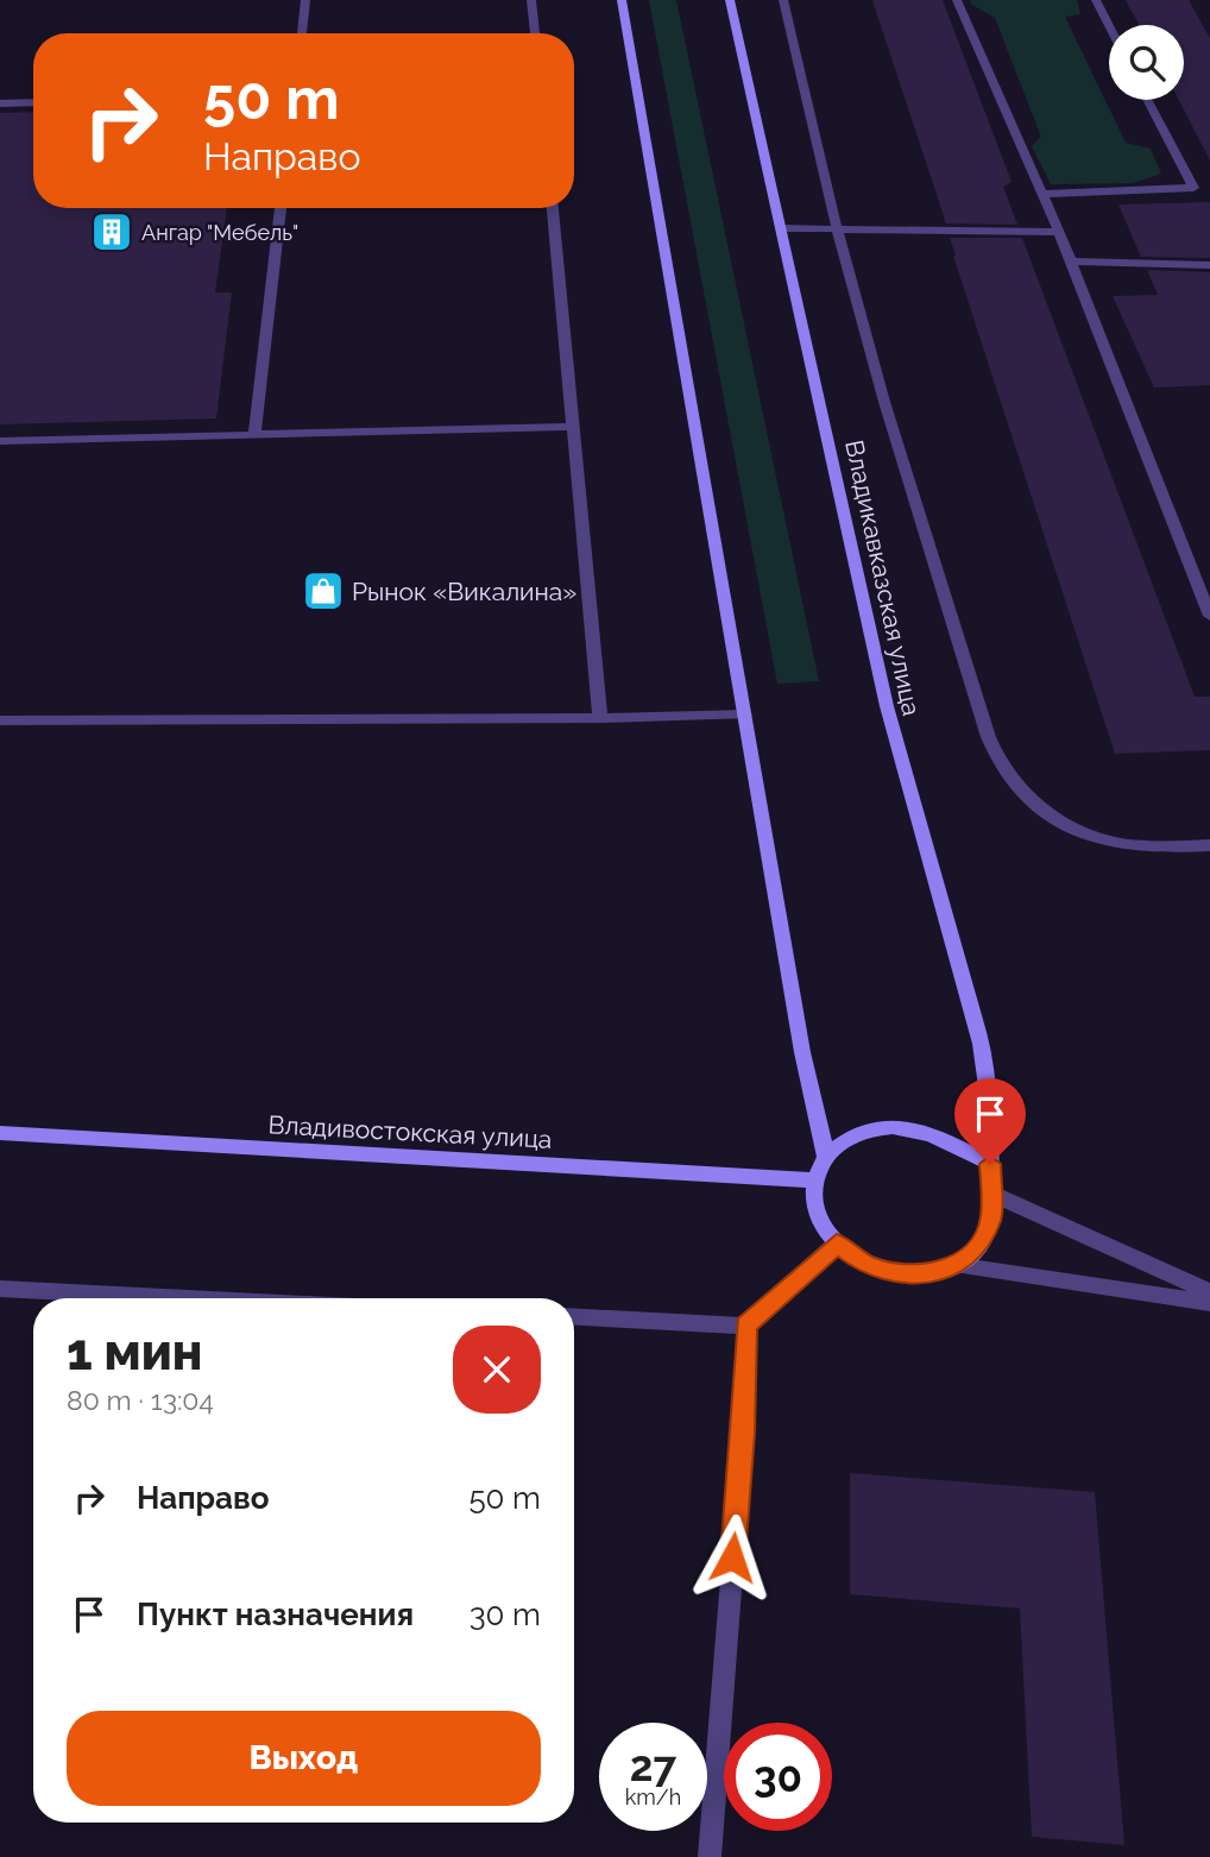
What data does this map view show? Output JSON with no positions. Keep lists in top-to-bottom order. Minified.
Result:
{"streets":{"main road":["Владикавказская улица","Владивостокская улица"]},"crossings":[["Владикавказская улица","Владивостокская улица"]],"places":{"building":["Ангар \"Мебель\""],"shop":["Рынок «Викалина»"]},"page":{"turn":["50 m","Направо"],"heading":["1 мин","80 m · 13:04"],"list":[{"name":"Направо","value":"50 m"},{"name":"Пункт назначения","value":"30 m"}],"buttons":"Выход","speed":"27 km/h","limit":"30"}}
